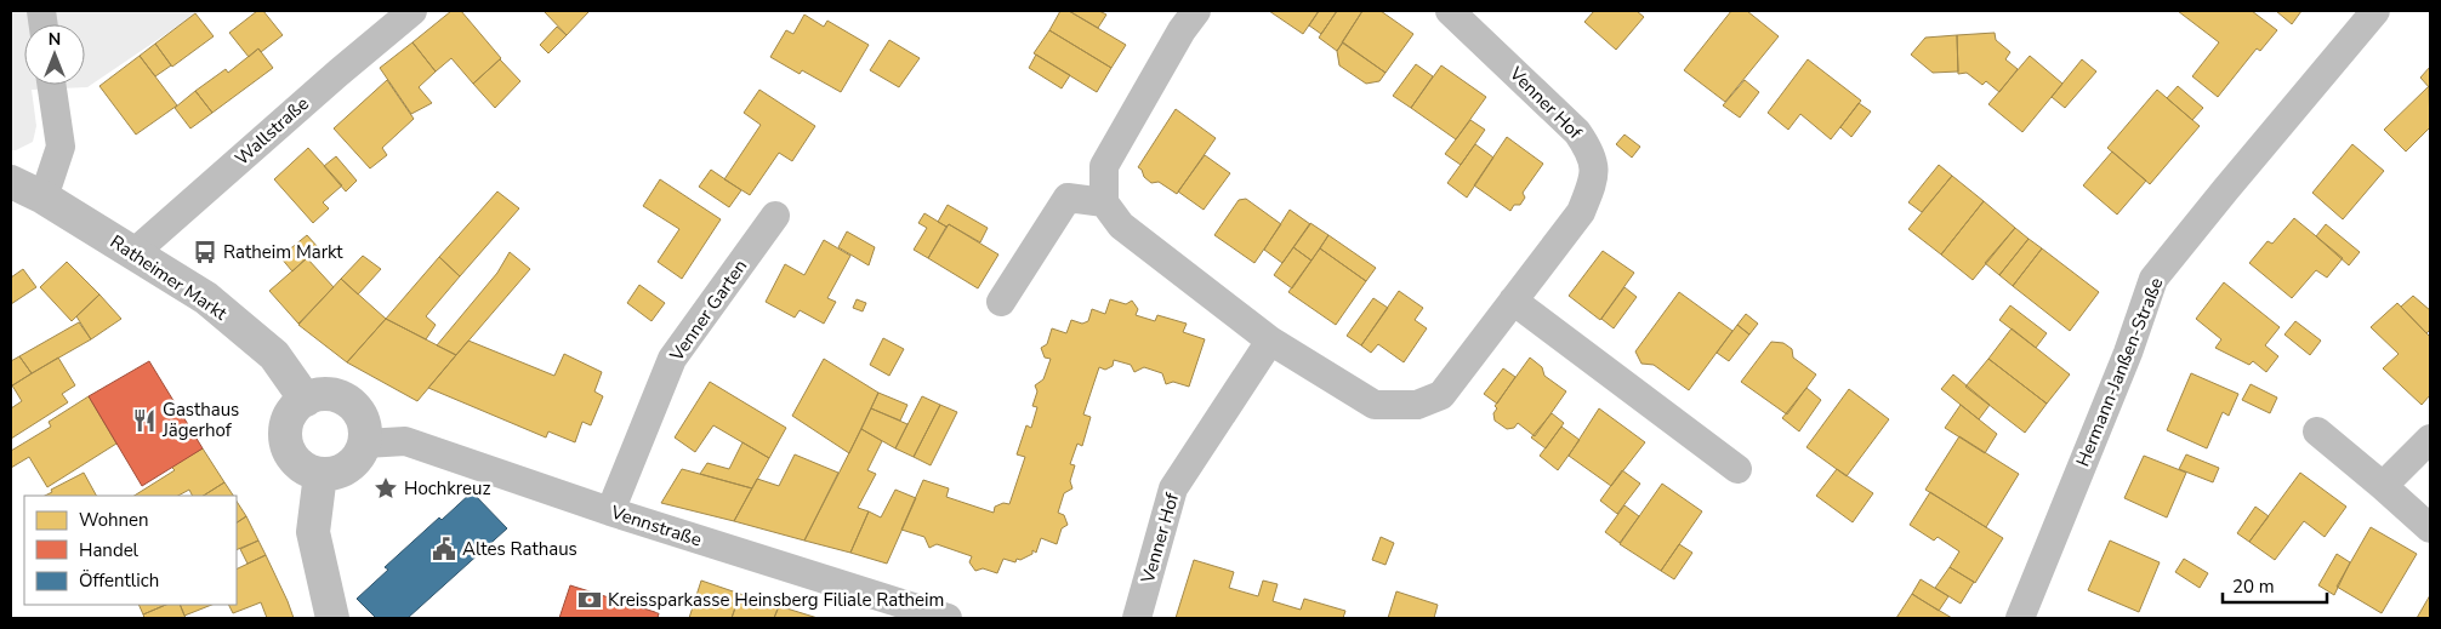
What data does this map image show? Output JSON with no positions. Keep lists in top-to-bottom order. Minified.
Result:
{"streets":{"street":["Venner Hof","Wallstraße","Ratheimer Markt","Venner Garten","Hermann-Janßen-Straße","Vennstraße"]},"crossings":[["Wallstraße","Ratheimer Markt"],["Ratheimer Markt","Vennstraße"],["Venner Garten","Vennstraße"]],"places":{"bus stop":["Ratheim Markt"],"restaurant":["Gasthaus Jägerhof"],"place":["Hochkreuz"],"public building":["Altes Rathaus"],"bank":["Kreissparkasse Heinsberg Filiale Ratheim"]},"legend":["Wohnen","Handel","Öffentlich"],"scale_bar":"20 m","north":"top"}
